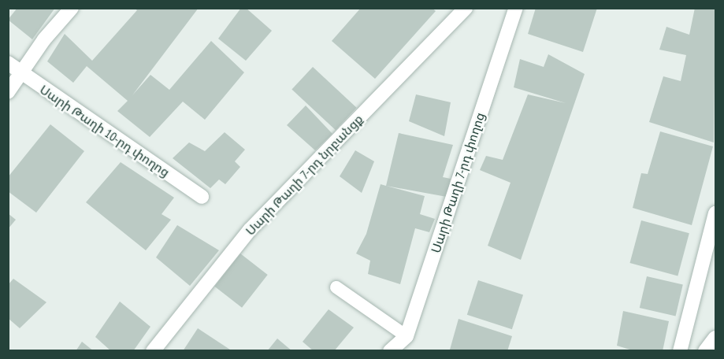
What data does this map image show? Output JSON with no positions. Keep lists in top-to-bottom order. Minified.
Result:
{"streets":{"street":["Սարի Թաղի 10-րդ փողոց","Սարի Թաղի 7-րդ նրբանցք","Սարի Թաղի 7-րդ փողոց"]}}
